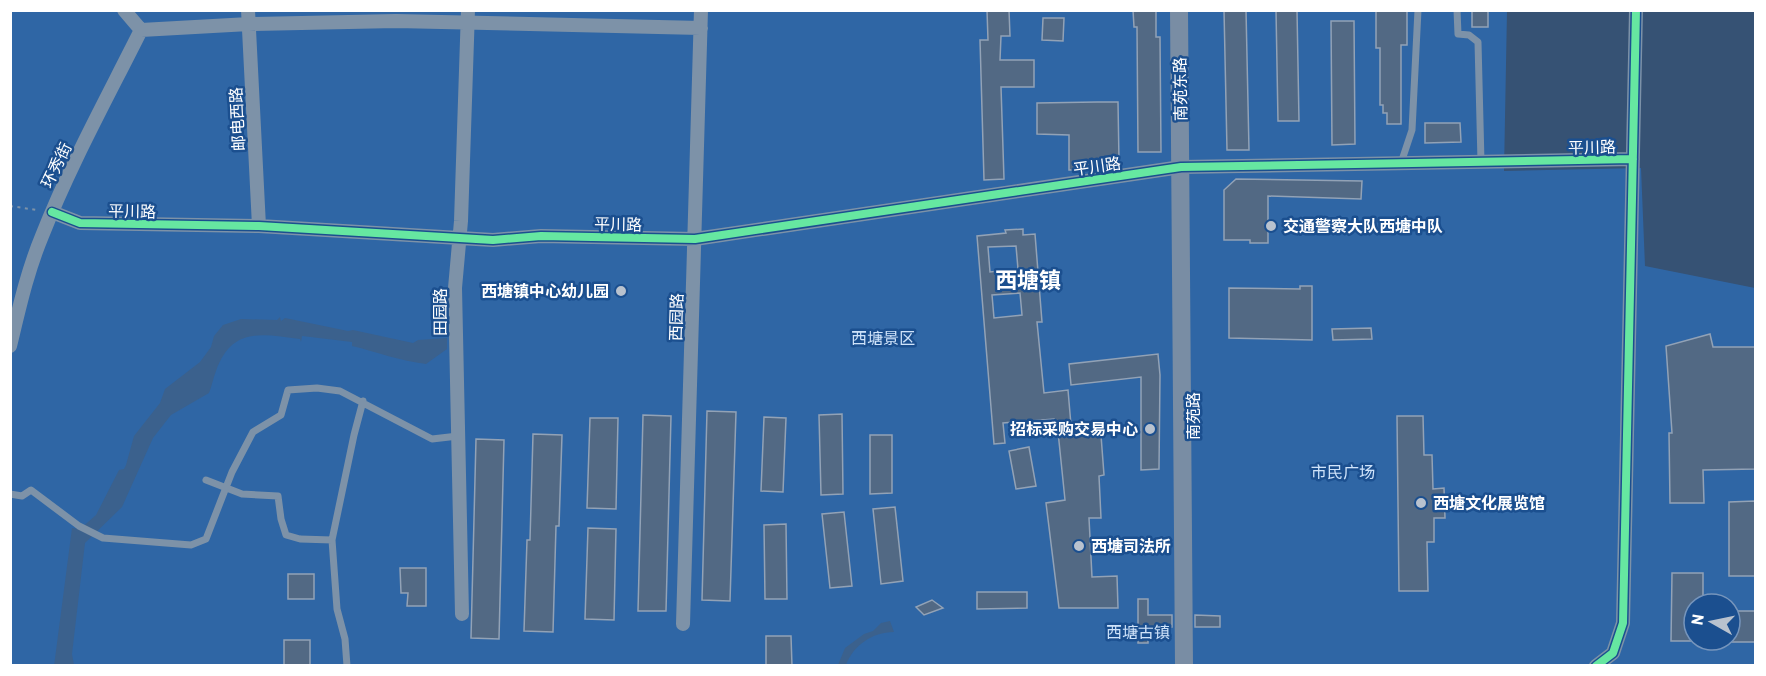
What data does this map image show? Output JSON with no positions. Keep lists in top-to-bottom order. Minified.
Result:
{"streets":{"main road":["南苑东路","南苑路"],"street":["邮电西路","平川路","环秀街","田园路","西园路"]},"crossings":[["南苑东路","平川路"],["南苑东路","南苑路"],["邮电西路","平川路"],["平川路","环秀街"],["平川路","田园路"],["平川路","西园路"],["平川路","南苑路"]],"districts":["西塘镇"],"parks":["西塘景区","市民广场","西塘古镇"],"places":["交通警察大队西塘中队","西塘镇中心幼儿园","招标采购交易中心","西塘文化展览馆","西塘司法所"],"north":"left"}
